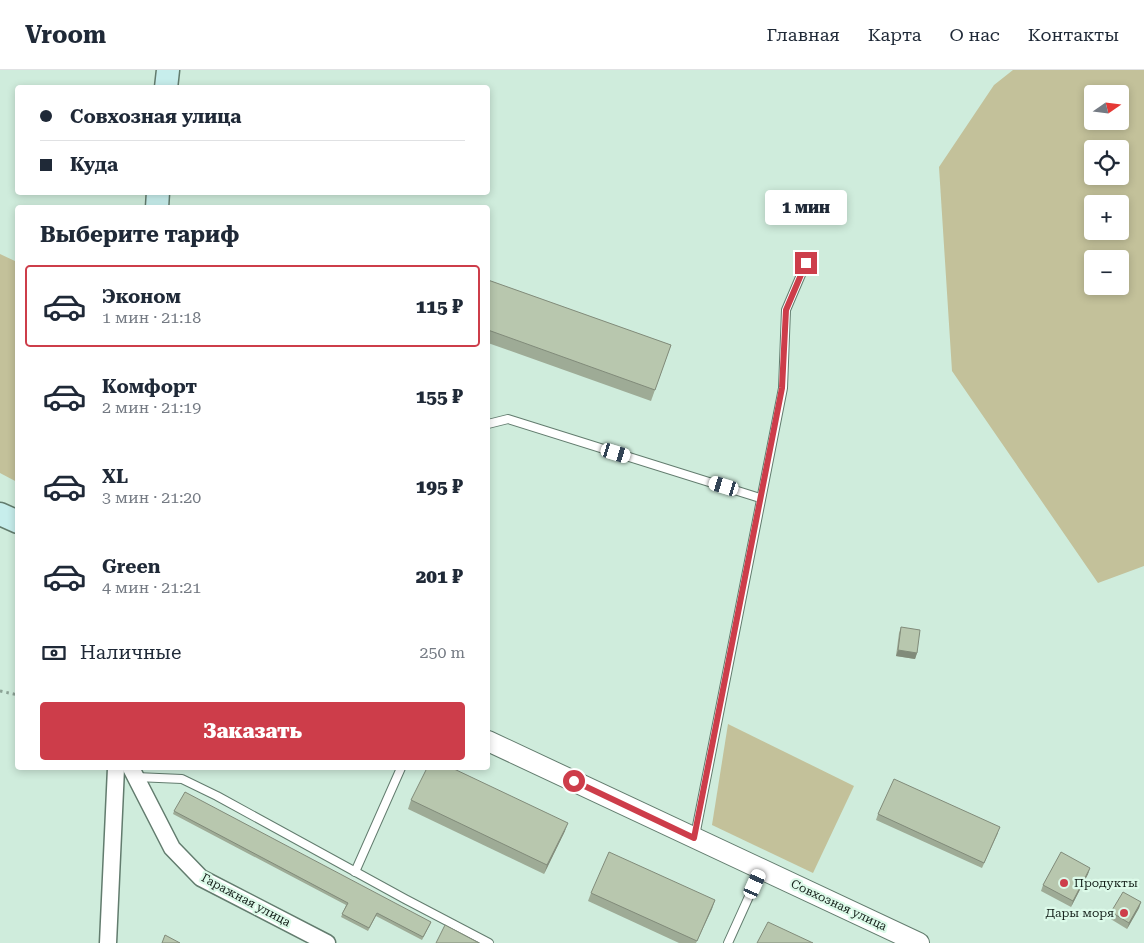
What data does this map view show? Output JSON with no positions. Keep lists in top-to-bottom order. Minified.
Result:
{"streets":{"street":["Гаражная улица","Совхозная улица"]},"places":["Продукты","Дары моря"],"north":"right","page":{"header":"Vroom","nav":["Главная","Карта","О нас","Контакты"],"map_buttons":["+","−"],"banner":["Совхозная улица","Куда"],"bubble":"1 мин","heading":"Выберите тариф","list":[{"name":"Эконом","note":"1 мин · 21:18","value":"115 ₽"},{"name":"Комфорт","note":"2 мин · 21:19","value":"155 ₽"},{"name":"XL","note":"3 мин · 21:20","value":"195 ₽"},{"name":"Green","note":"4 мин · 21:21","value":"201 ₽"}],"pay":["Наличные","250 m"],"buttons":"Заказать"}}
